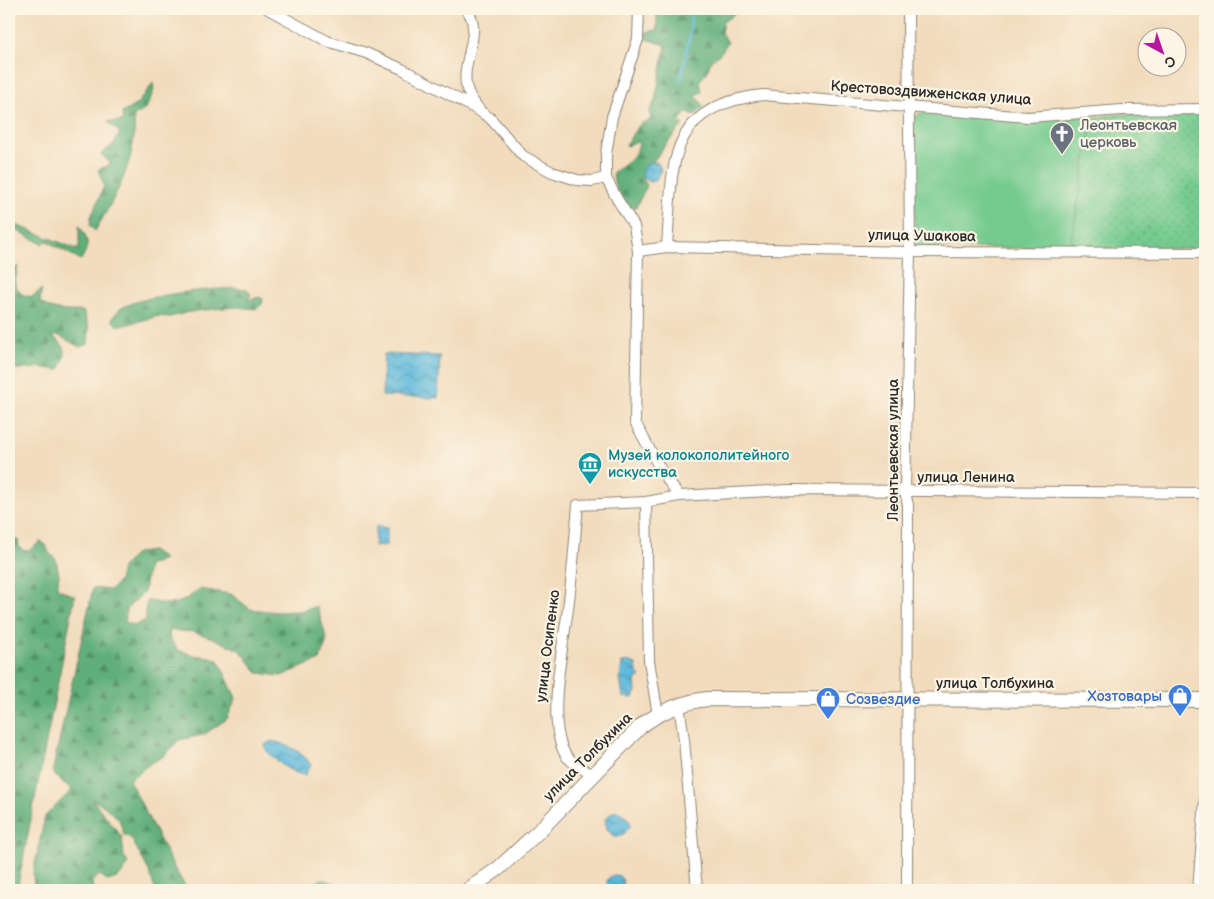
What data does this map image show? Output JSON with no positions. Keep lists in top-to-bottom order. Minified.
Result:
{"streets":{"main road":["улица Толбухина"],"street":["Крестовоздвиженская улица","улица Ушакова","Леонтьевская улица","улица Ленина","улица Осипенко"]},"crossings":[["Крестовоздвиженская улица","улица Ушакова"],["Крестовоздвиженская улица","Леонтьевская улица"],["улица Ушакова","Леонтьевская улица"],["Леонтьевская улица","улица Ленина"],["Леонтьевская улица","улица Толбухина"],["улица Ленина","улица Осипенко"],["улица Осипенко","улица Толбухина"]],"places":{"church":["Леонтьевская церковь"],"museum":["Музей колокололитейного искусства"],"shop":["Хозтовары","Созвездие"]},"north":"bottom right"}
